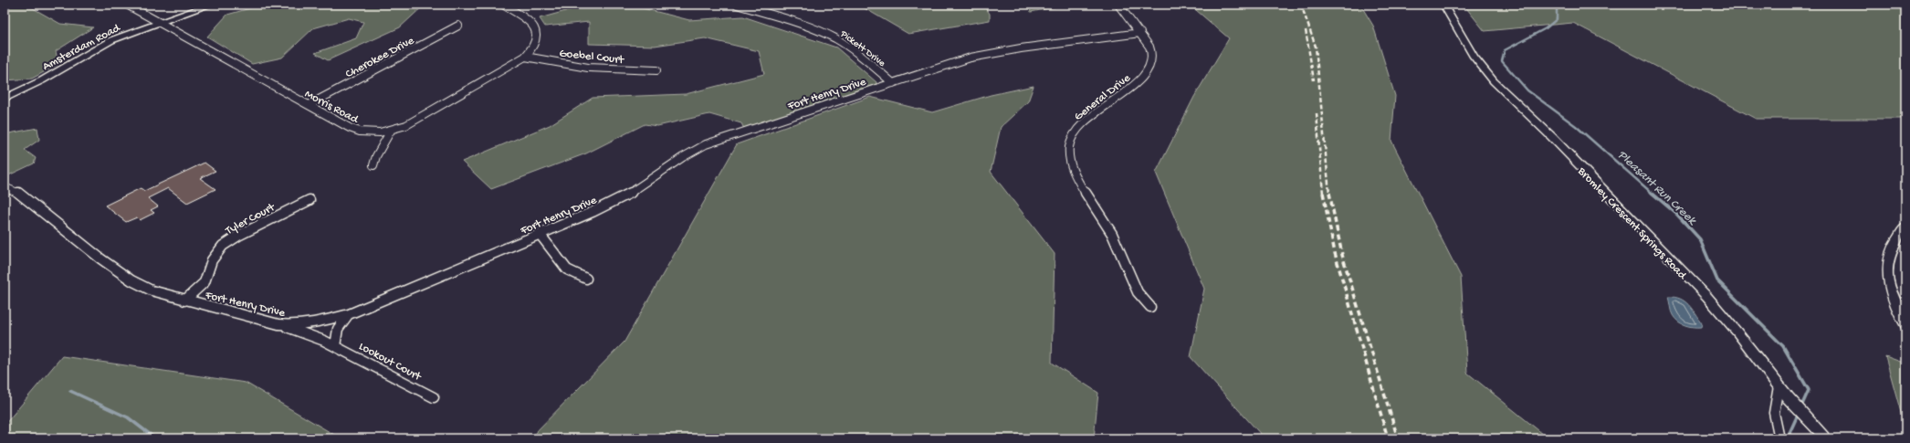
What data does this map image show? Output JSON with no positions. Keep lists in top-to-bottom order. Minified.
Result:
{"streets":{"street":["Amsterdam Road","Pickett Drive","Goebel Court","Cherokee Drive","Fort Henry Drive","General Drive","Morris Road","Tyler Court","Bromley Crescent Springs Road","Lookout Court"]},"crossings":[["Amsterdam Road","Morris Road"],["Pickett Drive","Fort Henry Drive"],["Goebel Court","Morris Road"],["Cherokee Drive","Morris Road"],["Fort Henry Drive","General Drive"],["Fort Henry Drive","Tyler Court"],["Fort Henry Drive","Lookout Court"]],"water":["Pleasant Run Creek"]}
